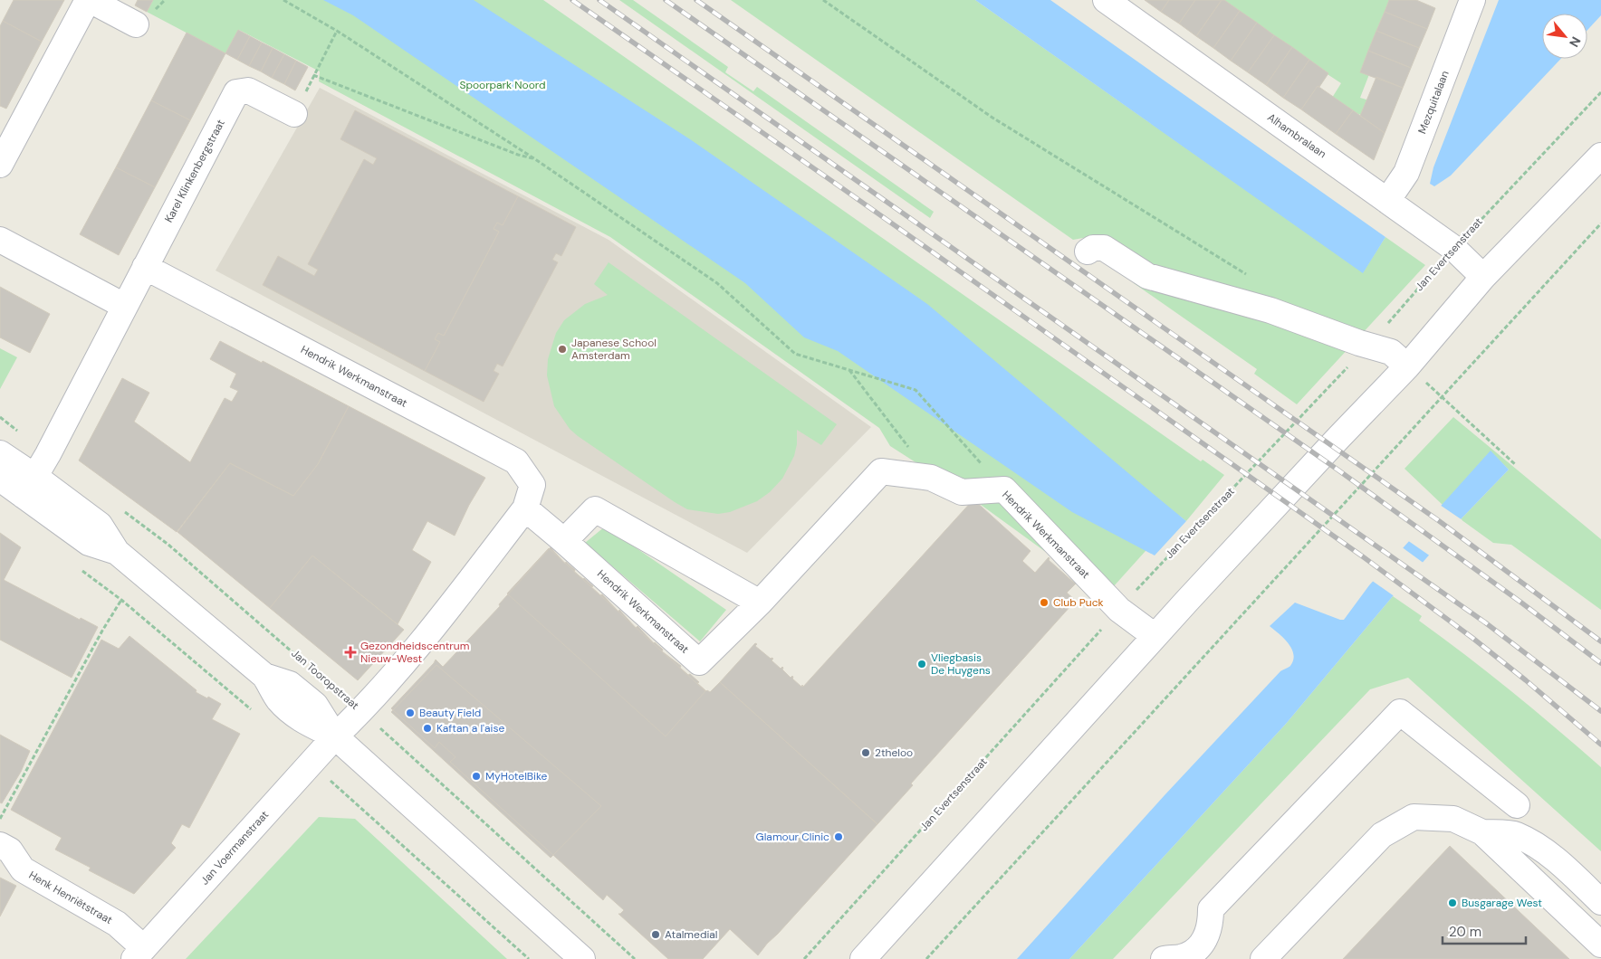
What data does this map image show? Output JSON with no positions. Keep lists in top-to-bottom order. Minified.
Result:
{"streets":{"street":["Mezquitalaan","Alhambralaan","Karel Klinkenbergstraat","Hendrik Werkmanstraat","Jan Voermanstraat","Henk Henriëtstraat"],"path":["Jan Evertsenstraat","Jan Tooropstraat"]},"crossings":[["Mezquitalaan","Alhambralaan"],["Alhambralaan","Jan Evertsenstraat"],["Karel Klinkenbergstraat","Hendrik Werkmanstraat"],["Jan Evertsenstraat","Hendrik Werkmanstraat"],["Hendrik Werkmanstraat","Jan Tooropstraat"],["Hendrik Werkmanstraat","Jan Voermanstraat"],["Jan Voermanstraat","Henk Henriëtstraat"]],"parks":["Spoorpark Noord"],"places":{"other":["Japanese School Amsterdam","Club Puck","Vliegbasis De Huygens","Beauty Field","Kaftan a l'aise","2theloo","MyHotelBike","Glamour Clinic","Busgarage West","Atalmedial"],"health":["Gezondheidscentrum Nieuw-West"]},"scale_bar":"20 m","north":"bottom right"}
